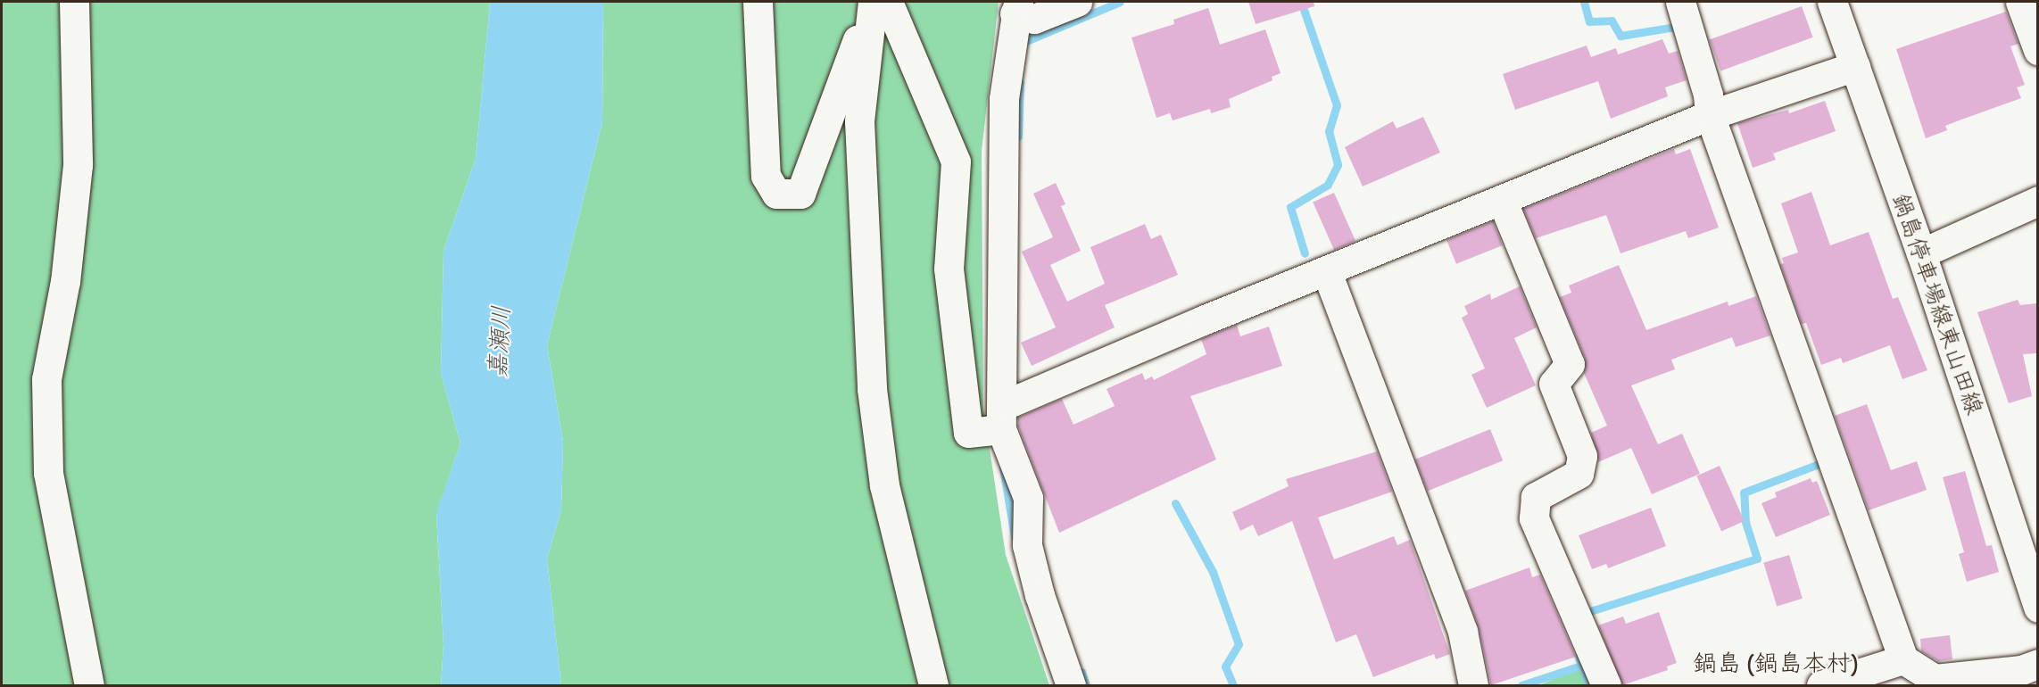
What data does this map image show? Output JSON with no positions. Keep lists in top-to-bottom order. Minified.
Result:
{"streets":{"street":["鍋島停車場線東山田線"]},"districts":["鍋島 (鍋島本村)"],"water":["嘉瀬川"]}
